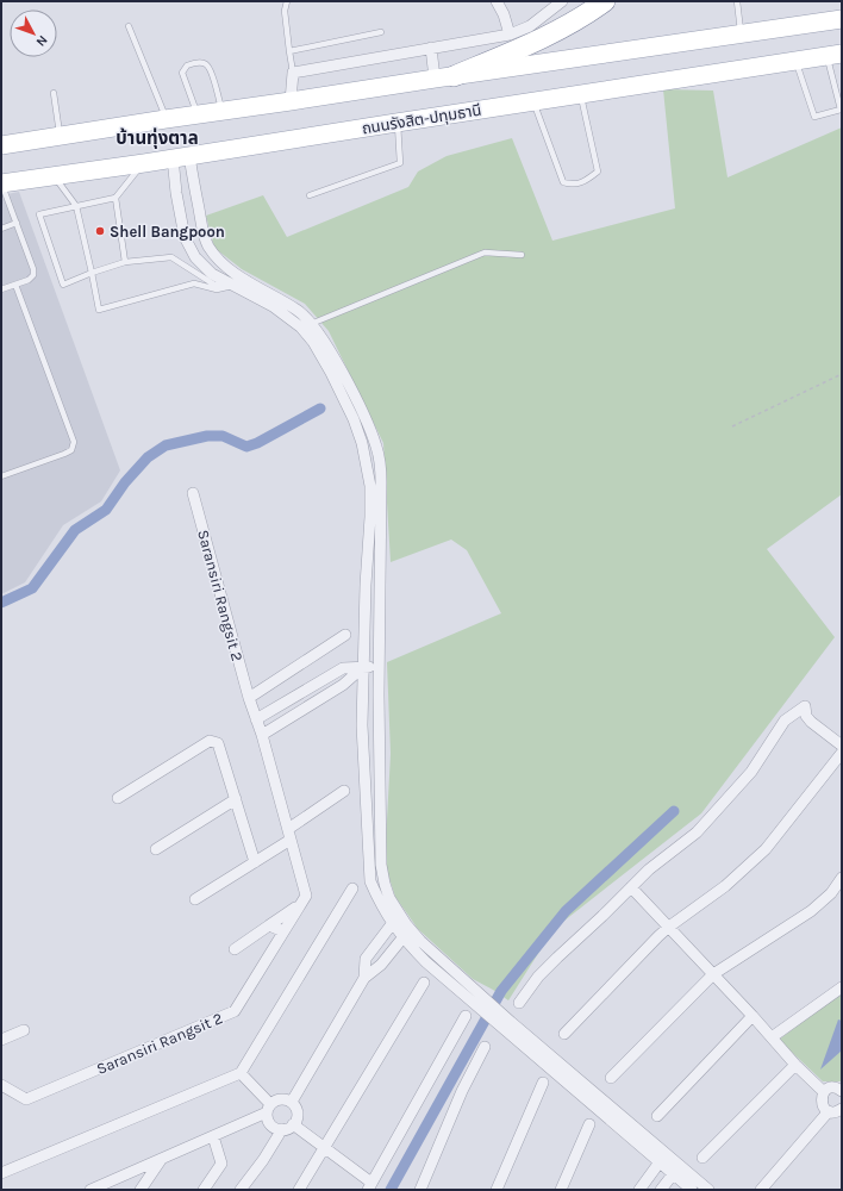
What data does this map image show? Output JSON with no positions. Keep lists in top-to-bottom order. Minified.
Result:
{"streets":{"main road":["ถนนรังสิต-ปทุมธานี"],"street":["Saransiri Rangsit 2"]},"districts":["บ้านทุ่งตาล"],"places":["Shell Bangpoon"],"north":"bottom right"}
